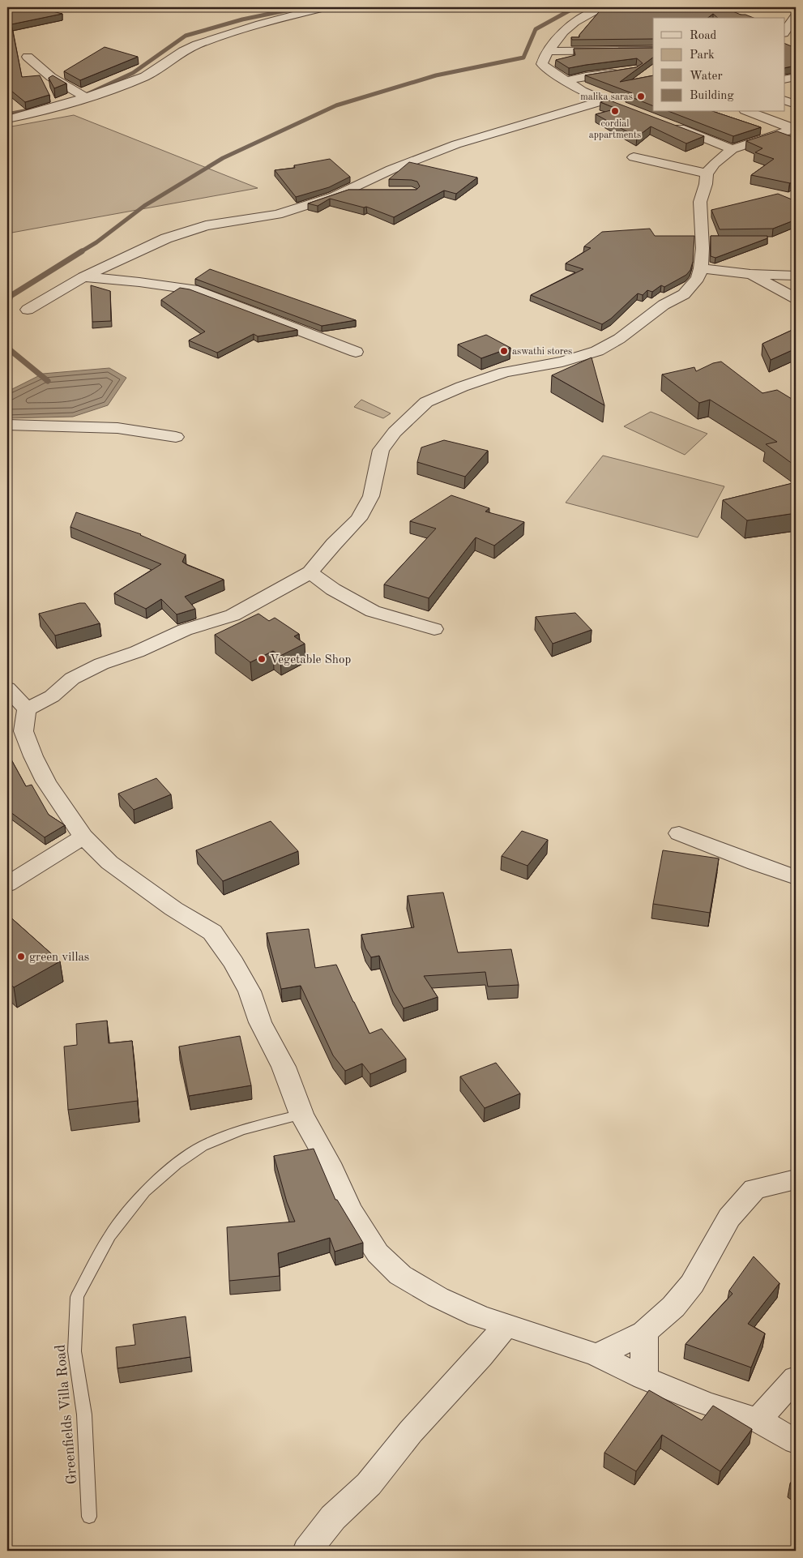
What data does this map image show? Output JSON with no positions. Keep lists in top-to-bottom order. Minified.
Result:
{"streets":{"lane":["Greenfields Villa Road"]},"places":["malika saras","cordial appartments","aswathi stores","Vegetable Shop","green villas"],"legend":["Road","Park","Water","Building"]}
